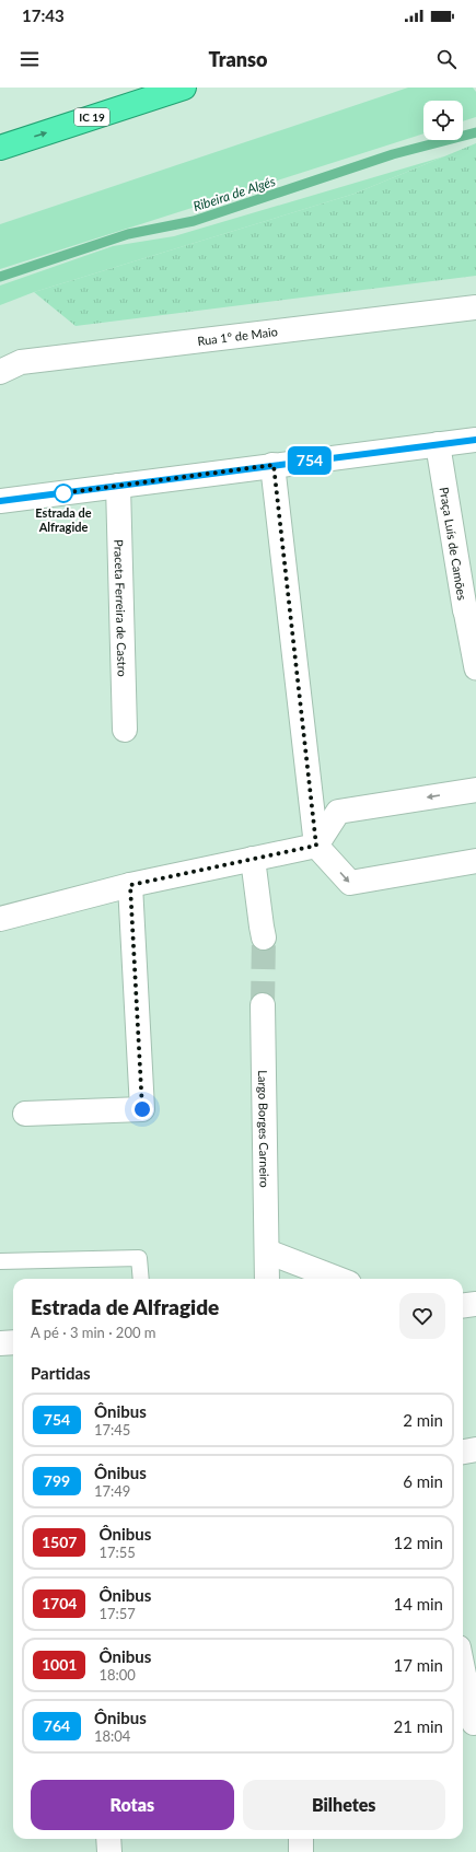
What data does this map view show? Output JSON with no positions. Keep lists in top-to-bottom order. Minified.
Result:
{"streets":{"highway":["IC 19"],"street":["Rua 1º de Maio","Praça Luís de Camões","Praceta Ferreira de Castro","Largo Borges Carneiro"]},"water":["Ribeira de Algés"],"places":["Estrada de Alfragide"],"lines":["bus line 754"],"page":{"status":"17:43","header":"Transo","on_map":"754","heading":[["Estrada de Alfragide","A pé · 3 min · 200 m"],"Partidas"],"list":[{"mark":"754","name":"Ônibus","note":"17:45","value":"2 min"},{"mark":"799","name":"Ônibus","note":"17:49","value":"6 min"},{"mark":"1507","name":"Ônibus","note":"17:55","value":"12 min"},{"mark":"1704","name":"Ônibus","note":"17:57","value":"14 min"},{"mark":"1001","name":"Ônibus","note":"18:00","value":"17 min"},{"mark":"764","name":"Ônibus","note":"18:04","value":"21 min"}],"buttons":["Rotas","Bilhetes"]}}
